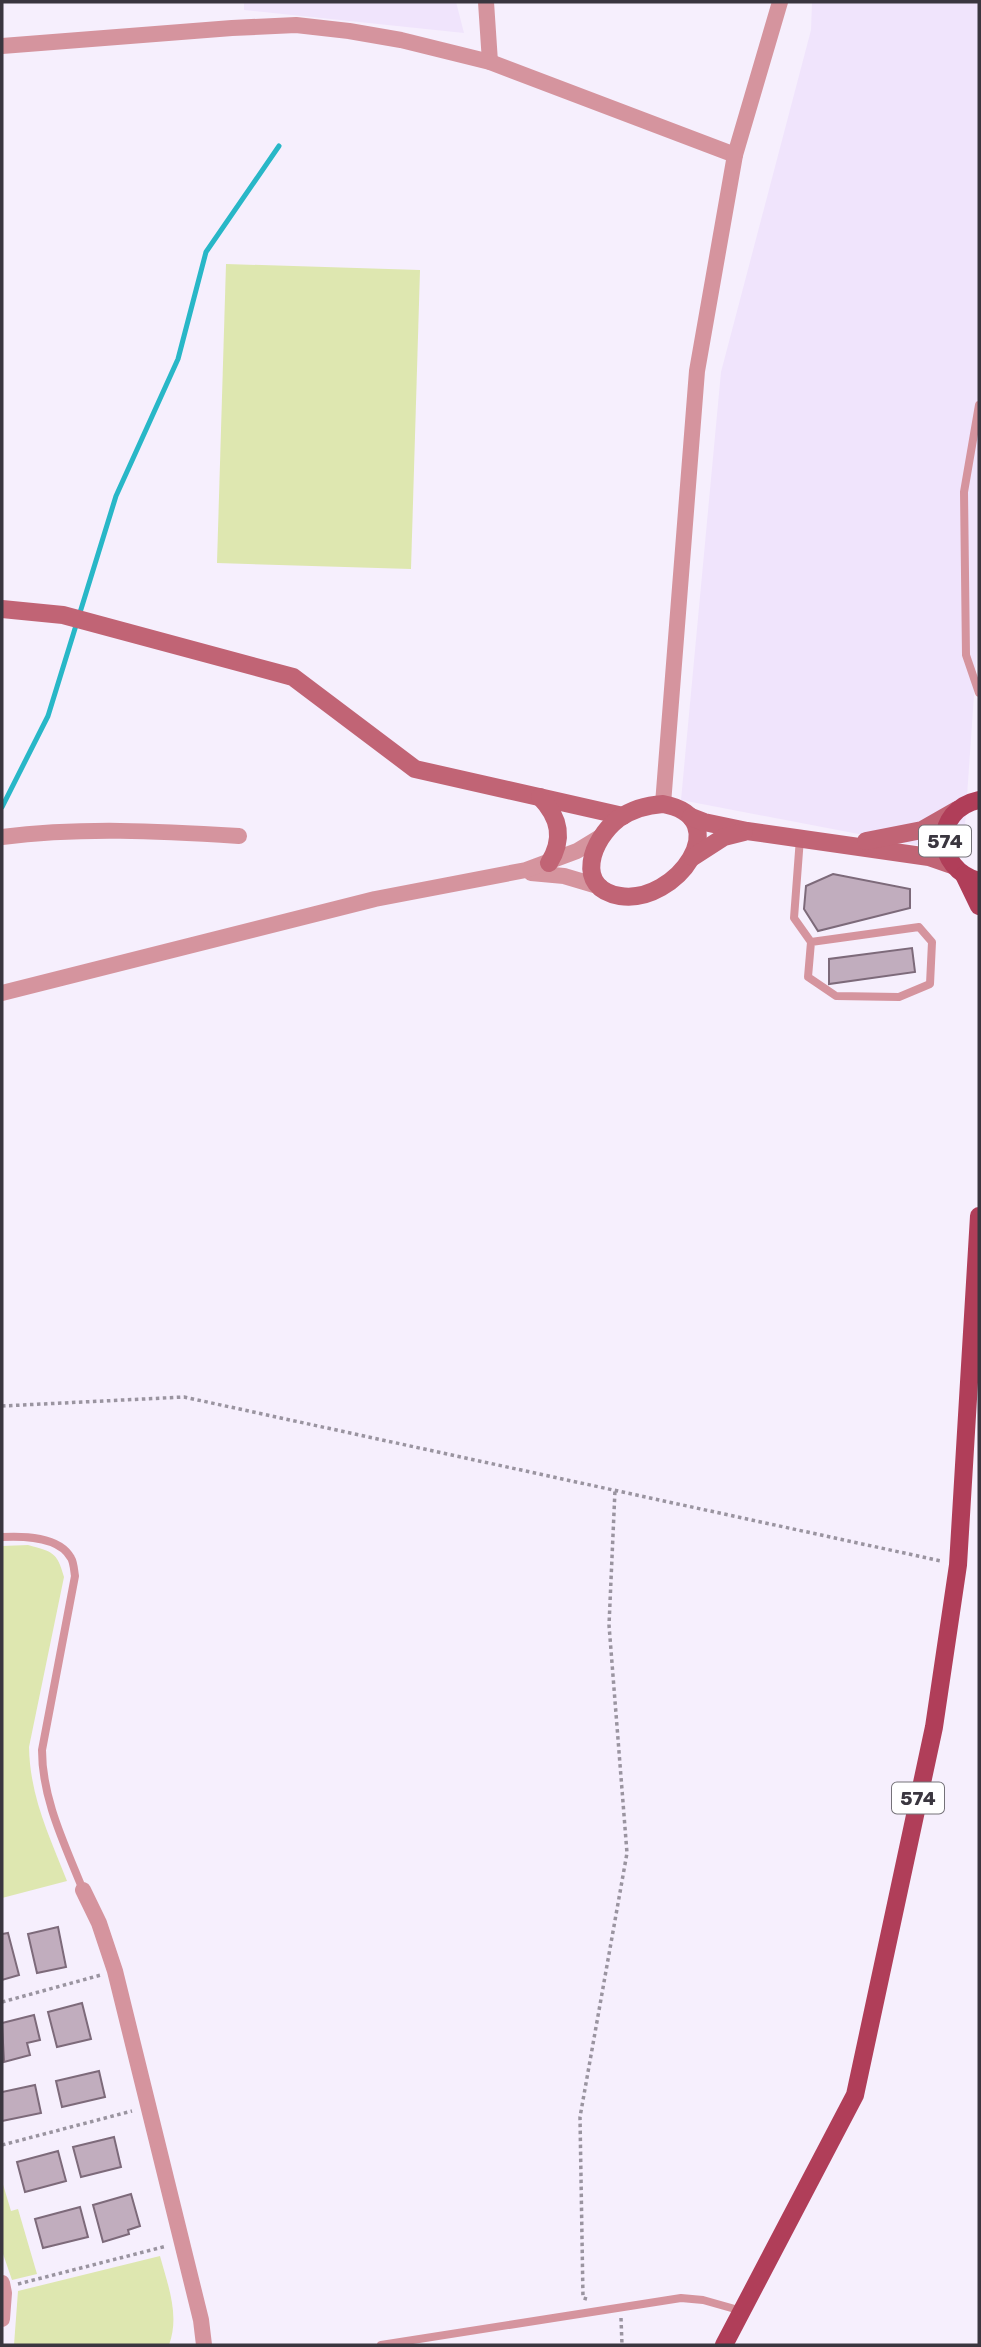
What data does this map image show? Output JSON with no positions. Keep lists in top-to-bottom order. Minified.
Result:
{"streets":{"main road":["574"]}}
